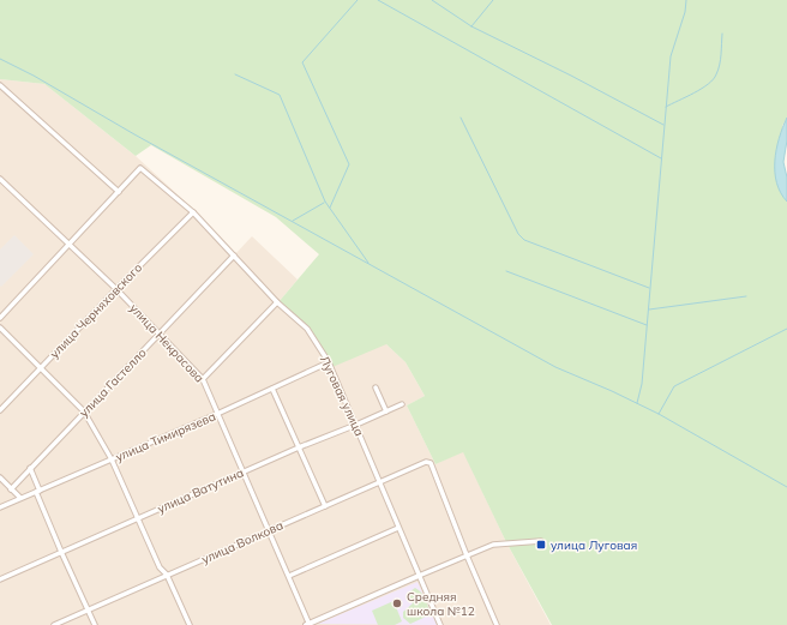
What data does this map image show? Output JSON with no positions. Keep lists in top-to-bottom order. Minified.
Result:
{"streets":{"street":["улица Черняховского","улица Некрасова","улица Гастелло","Луговая улица","улица Тимирязева","улица Ватутина","улица Волкова"]},"crossings":[["улица Черняховского","улица Некрасова"],["улица Черняховского","Луговая улица"],["улица Некрасова","улица Гастелло"],["улица Некрасова","улица Тимирязева"],["улица Некрасова","улица Ватутина"],["улица Некрасова","улица Волкова"],["улица Гастелло","Луговая улица"],["Луговая улица","улица Тимирязева"],["Луговая улица","улица Ватутина"],["Луговая улица","улица Волкова"]],"places":{"transit":["улица Луговая"],"other":["Средняя школа №12"]}}
